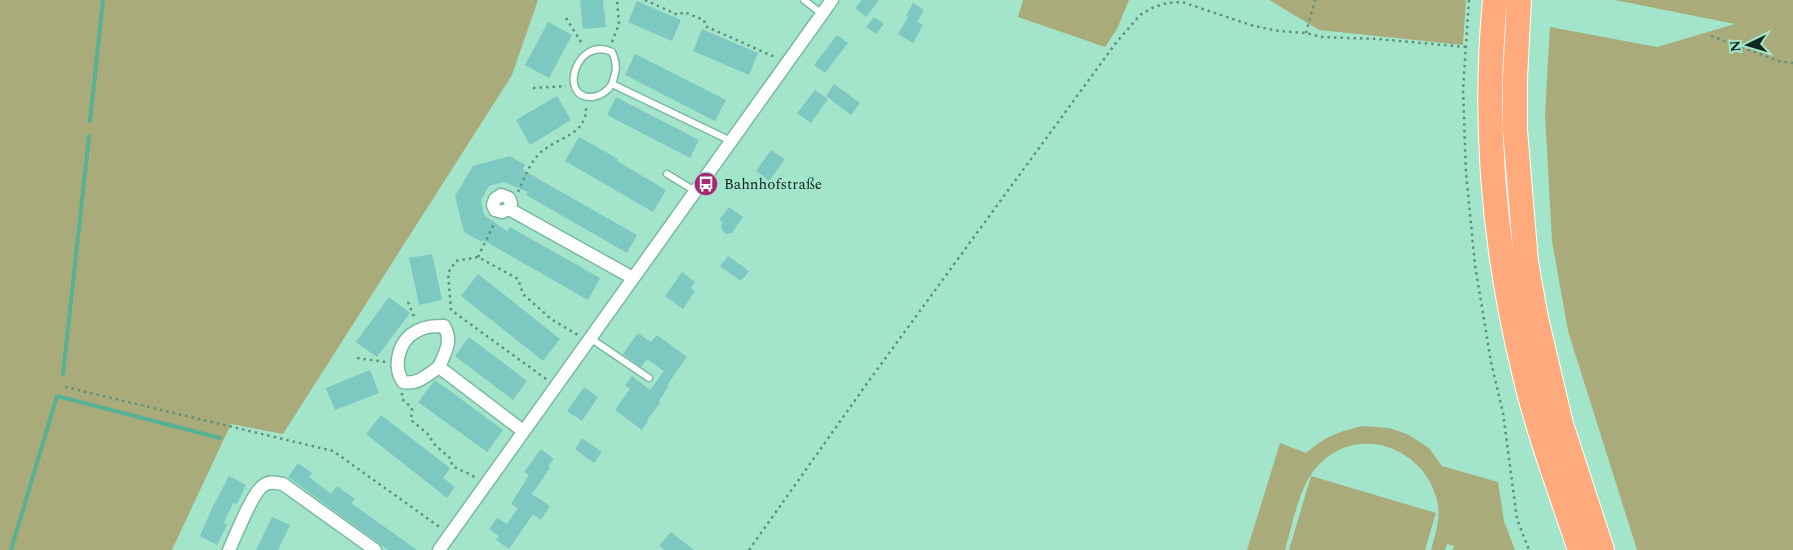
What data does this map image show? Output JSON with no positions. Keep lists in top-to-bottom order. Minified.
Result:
{"places":{"bus stop":["Bahnhofstraße"]},"north":"left"}
